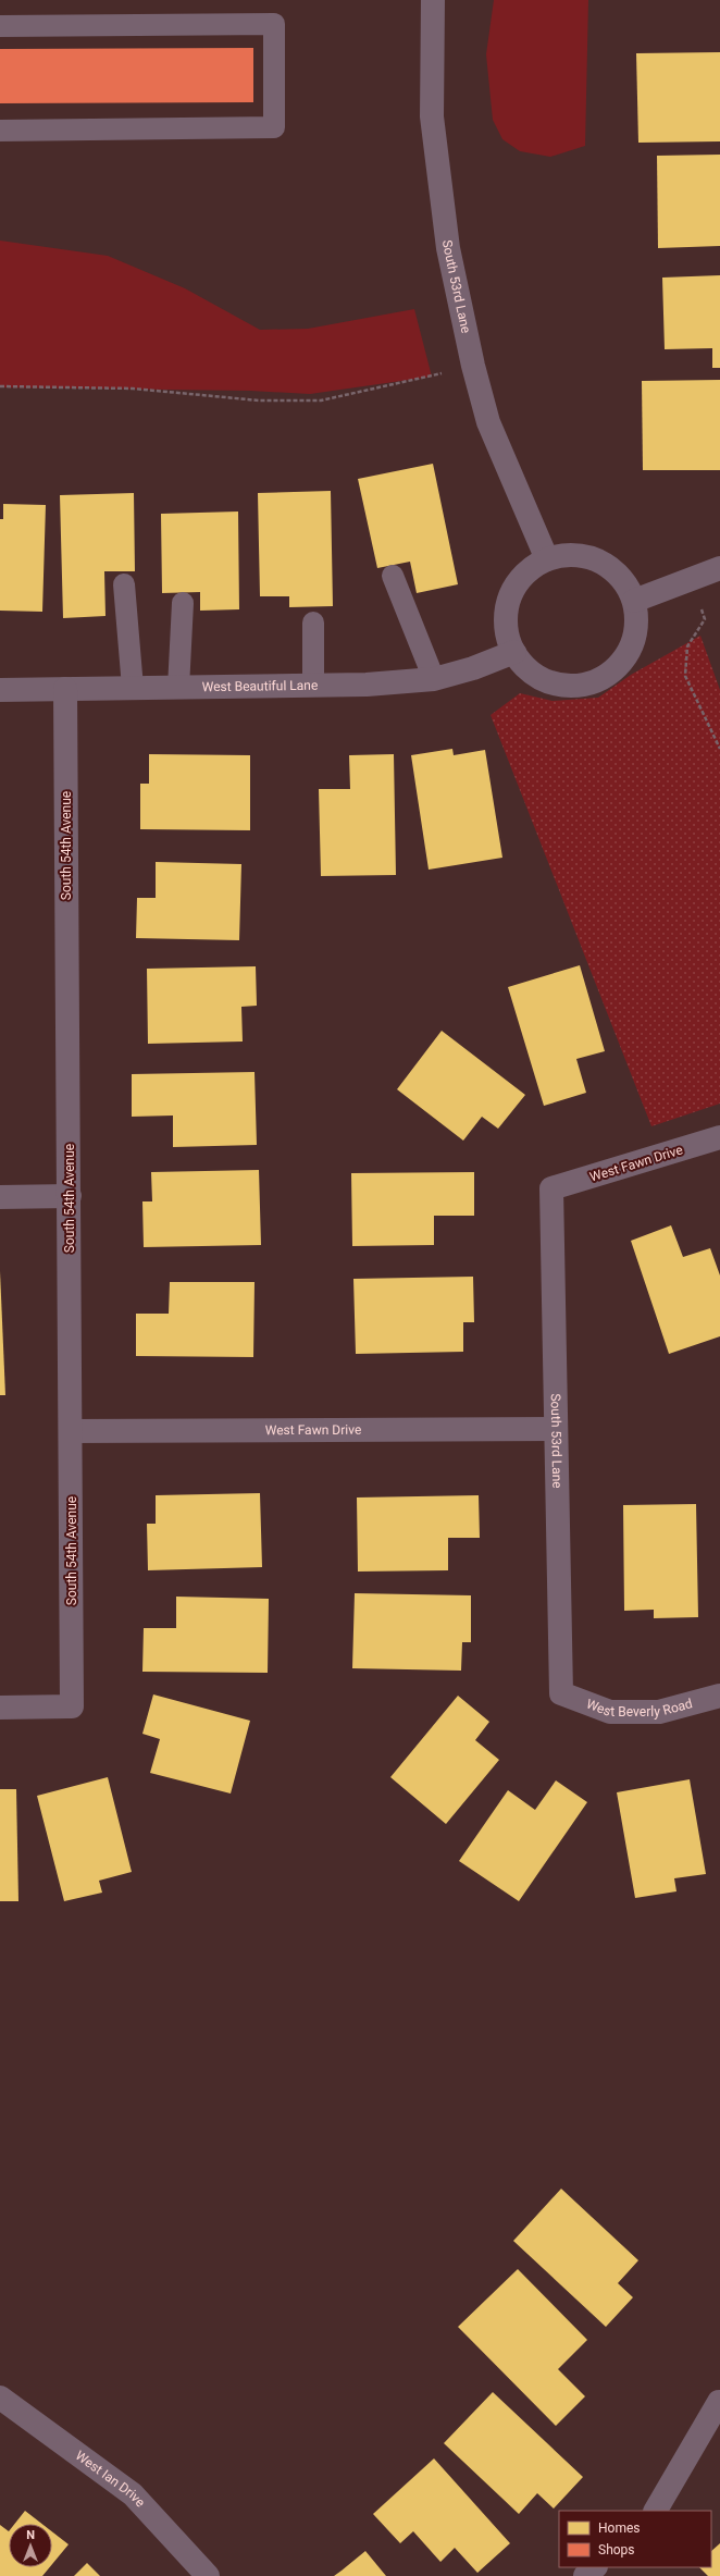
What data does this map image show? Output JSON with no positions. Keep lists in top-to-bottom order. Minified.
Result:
{"streets":{"street":["South 53rd Lane","West Beautiful Lane","South 54th Avenue","West Fawn Drive","West Beverly Road","West Ian Drive"]},"crossings":[["South 53rd Lane","West Beautiful Lane"],["South 53rd Lane","West Fawn Drive"],["South 53rd Lane","West Beverly Road"],["West Beautiful Lane","South 54th Avenue"],["South 54th Avenue","West Fawn Drive"]],"legend":["Homes","Shops"],"north":"top"}
